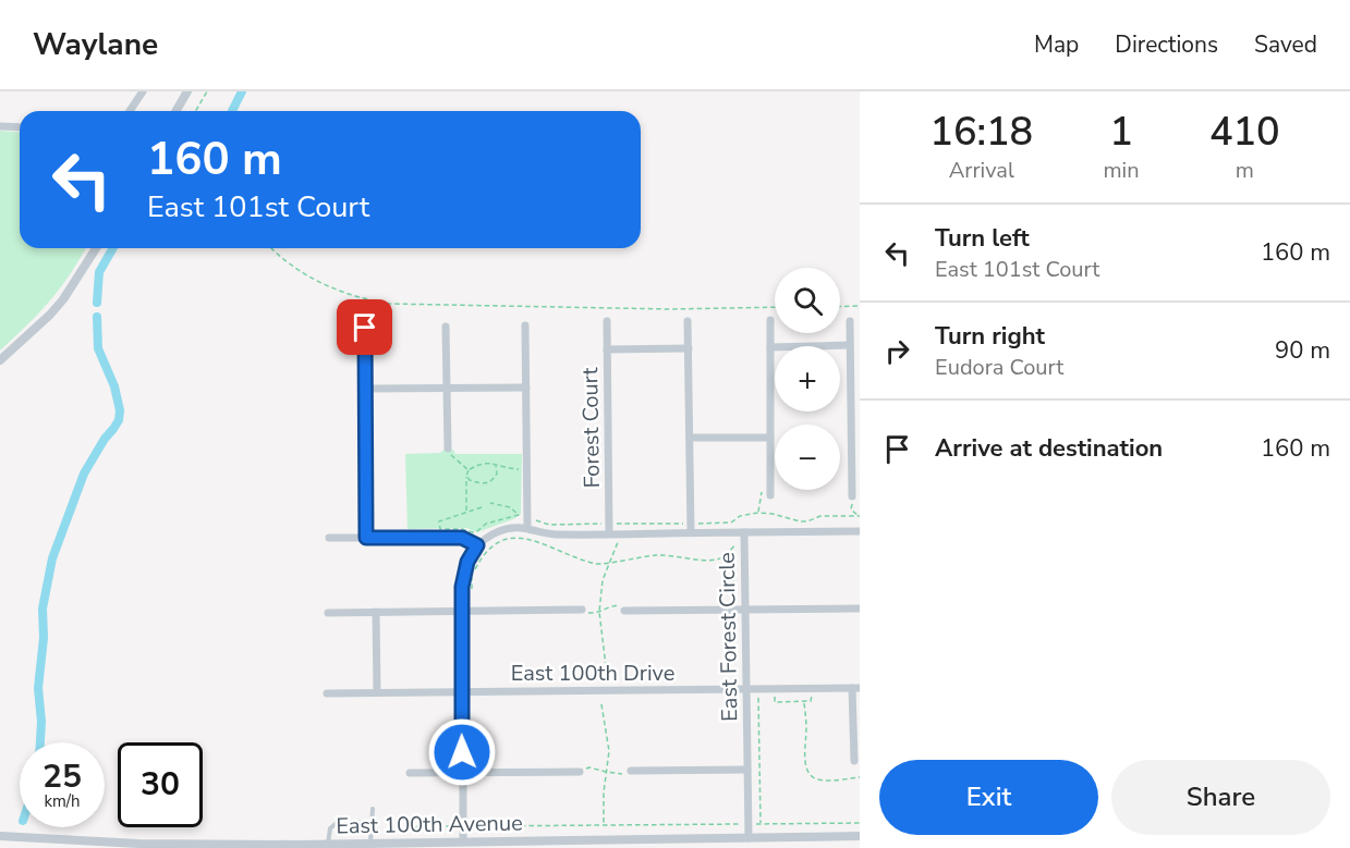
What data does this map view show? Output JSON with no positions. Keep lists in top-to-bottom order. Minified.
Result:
{"streets":{"street":["Forest Court","East Forest Circle","East 100th Drive","East 100th Avenue"]},"crossings":[["Forest Court","East Forest Circle"],["East Forest Circle","East 100th Drive"],["East Forest Circle","East 100th Avenue"]],"page":{"header":"Waylane","nav":["Map","Directions","Saved"],"eta":["16:18","Arrival","1","min","410","m"],"turn":["160 m","East 101st Court"],"list":[{"name":"Turn left","note":"East 101st Court","value":"160 m"},{"name":"Turn right","note":"Eudora Court","value":"90 m"},{"name":"Arrive at destination","value":"160 m"}],"map_buttons":["+","−"],"speed":"25 km/h","limit":"30","buttons":["Exit","Share"]}}
